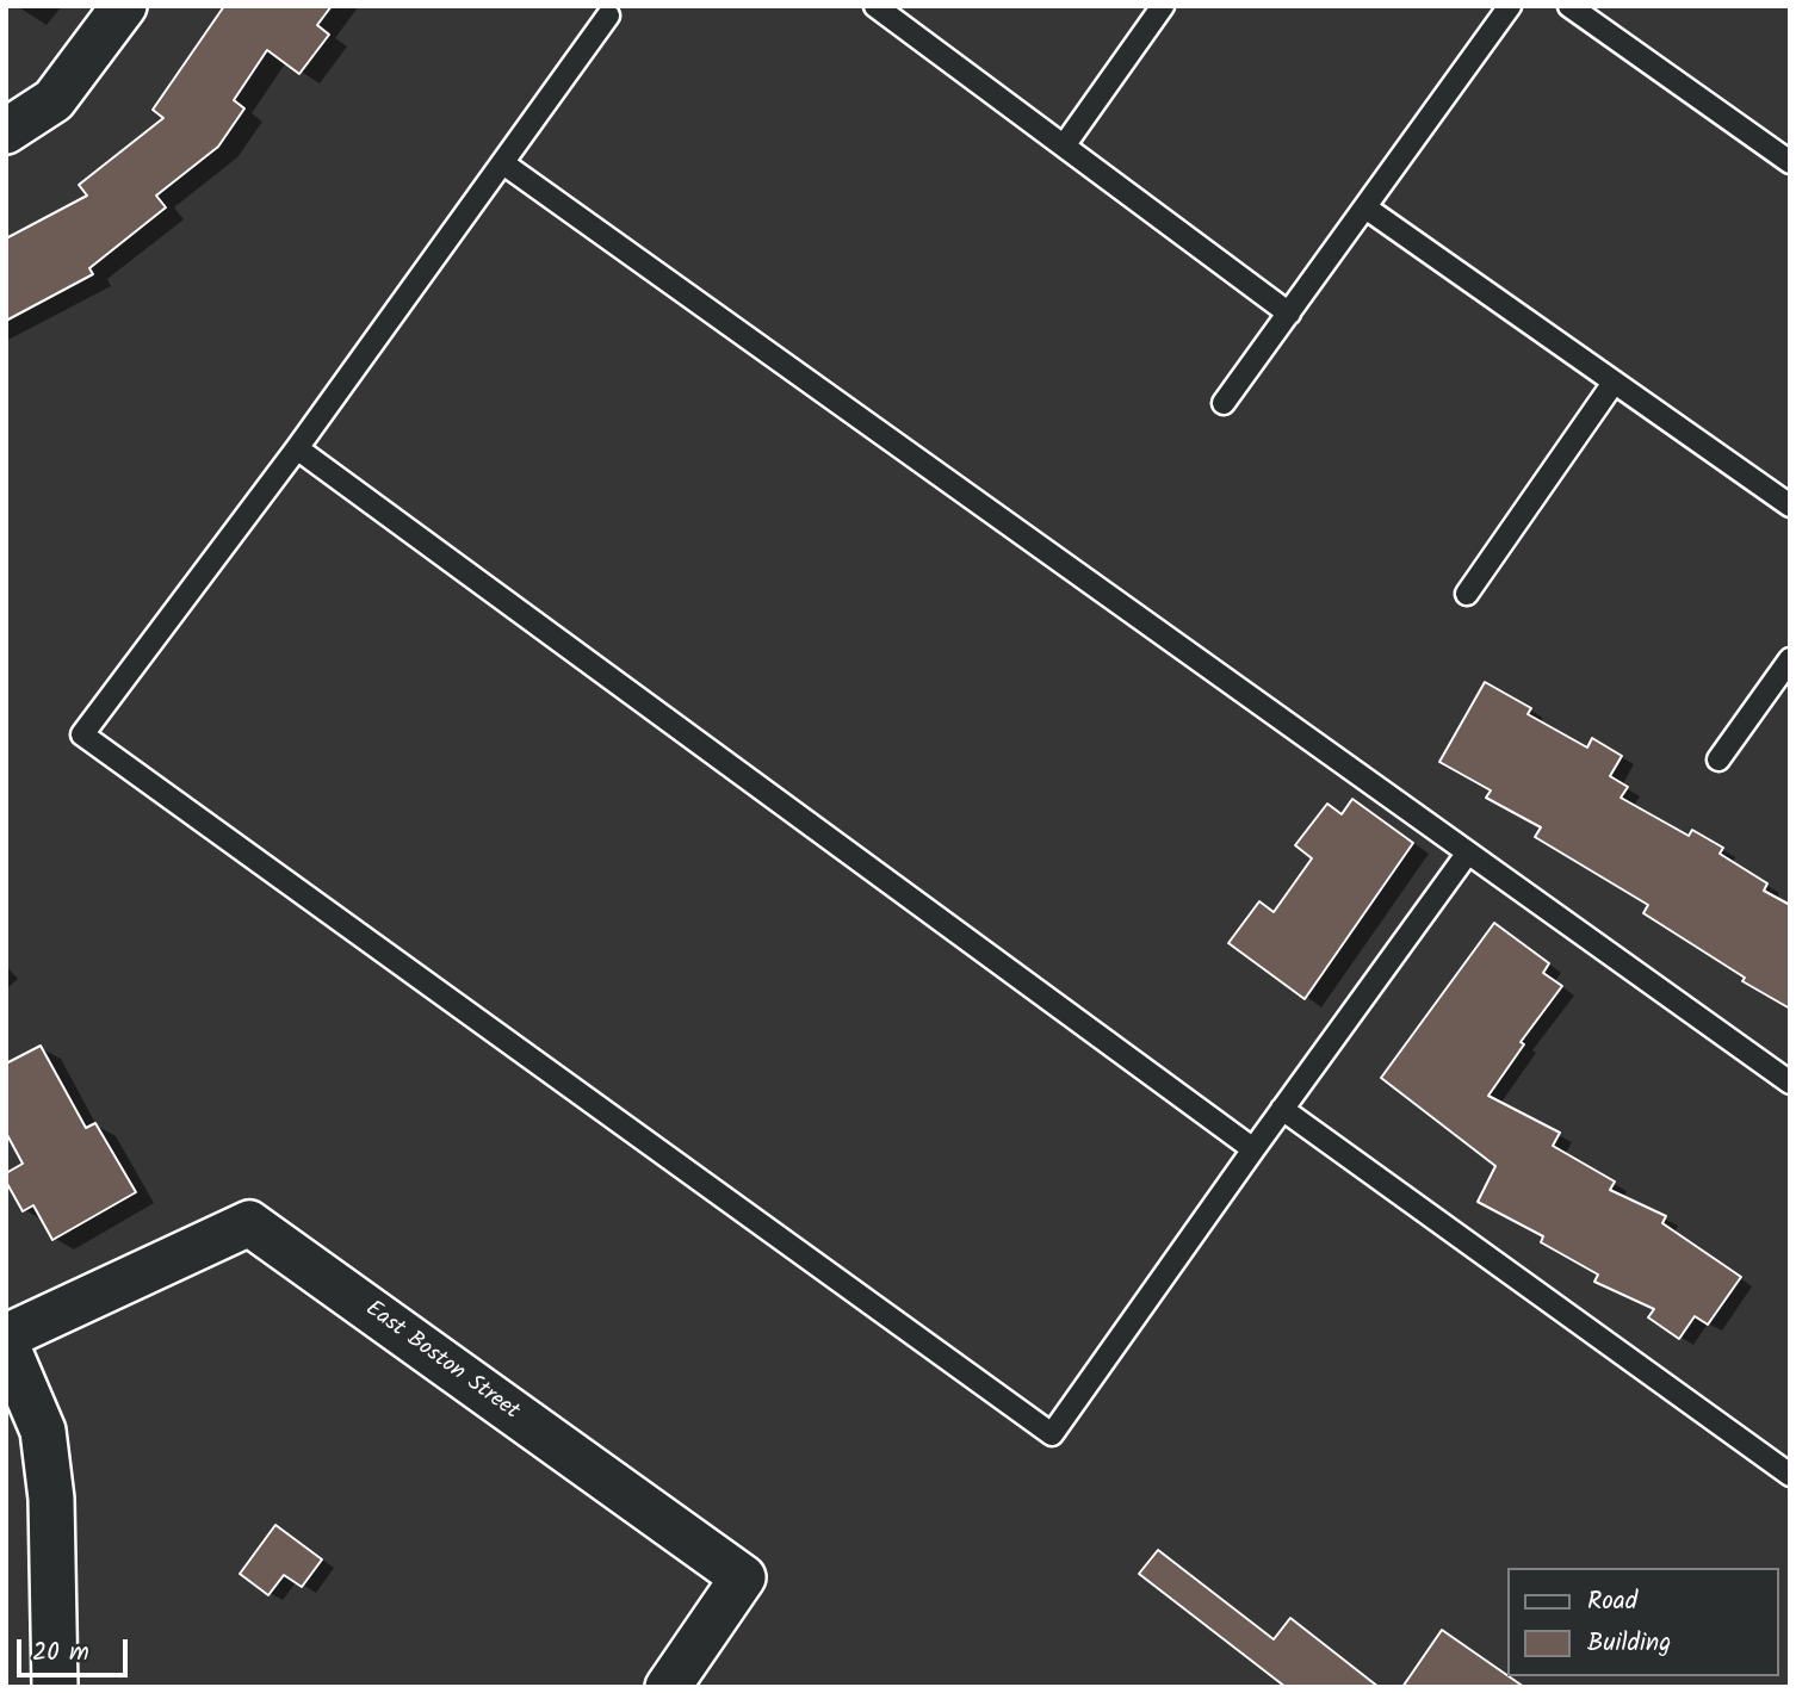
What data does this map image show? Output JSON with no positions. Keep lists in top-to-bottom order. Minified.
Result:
{"streets":{"street":["East Boston Street"]},"legend":["Road","Building"],"scale_bar":"20 m"}
